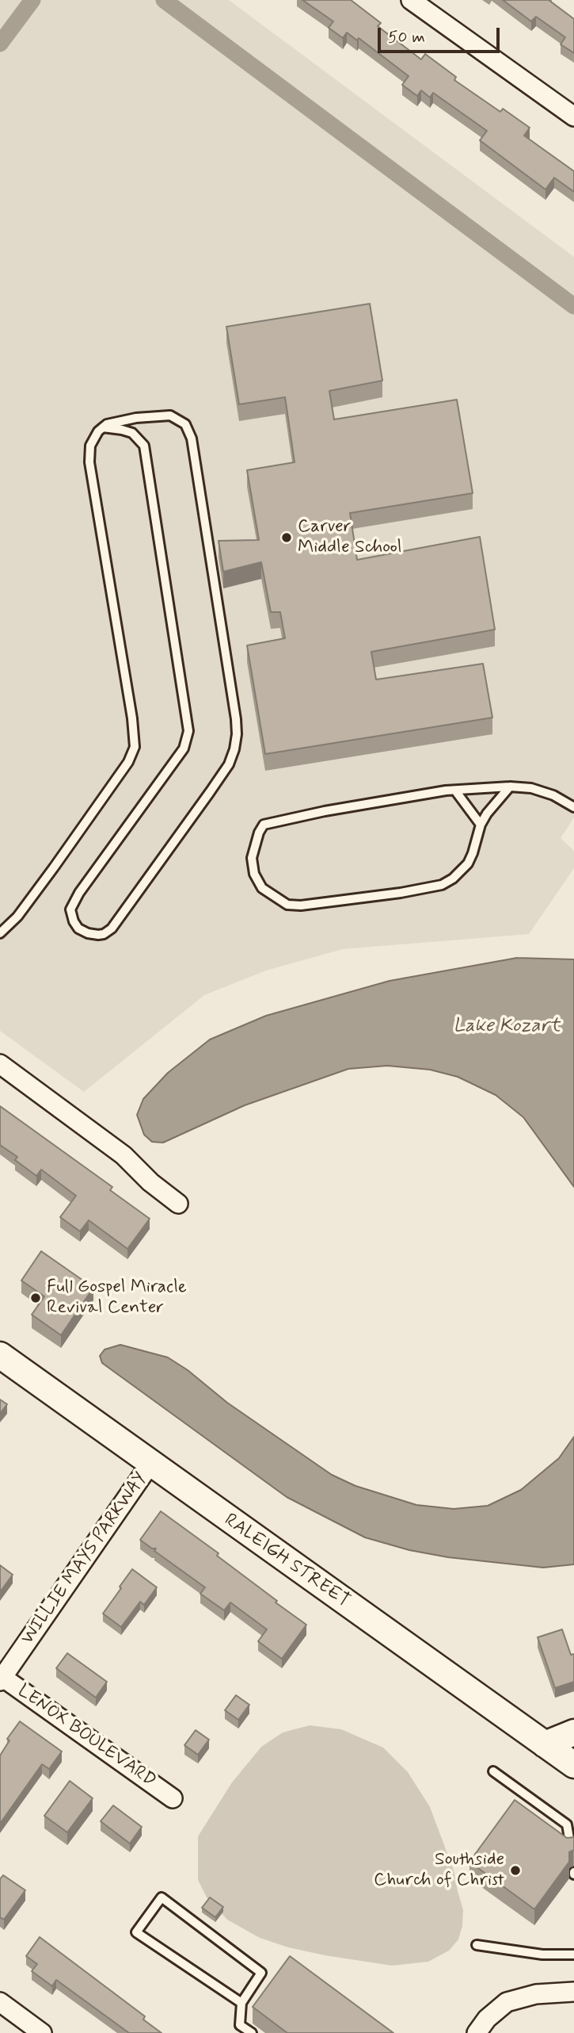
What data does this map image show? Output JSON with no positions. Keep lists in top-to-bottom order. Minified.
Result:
{"streets":{"street":["WILLIE MAYS PARKWAY","RALEIGH STREET","LENOX BOULEVARD"]},"crossings":[["WILLIE MAYS PARKWAY","RALEIGH STREET"],["WILLIE MAYS PARKWAY","LENOX BOULEVARD"]],"water":["Lake Kozart"],"places":["Carver Middle School","Full Gospel Miracle Revival Center","Southside Church of Christ"],"scale_bar":"50 m"}
